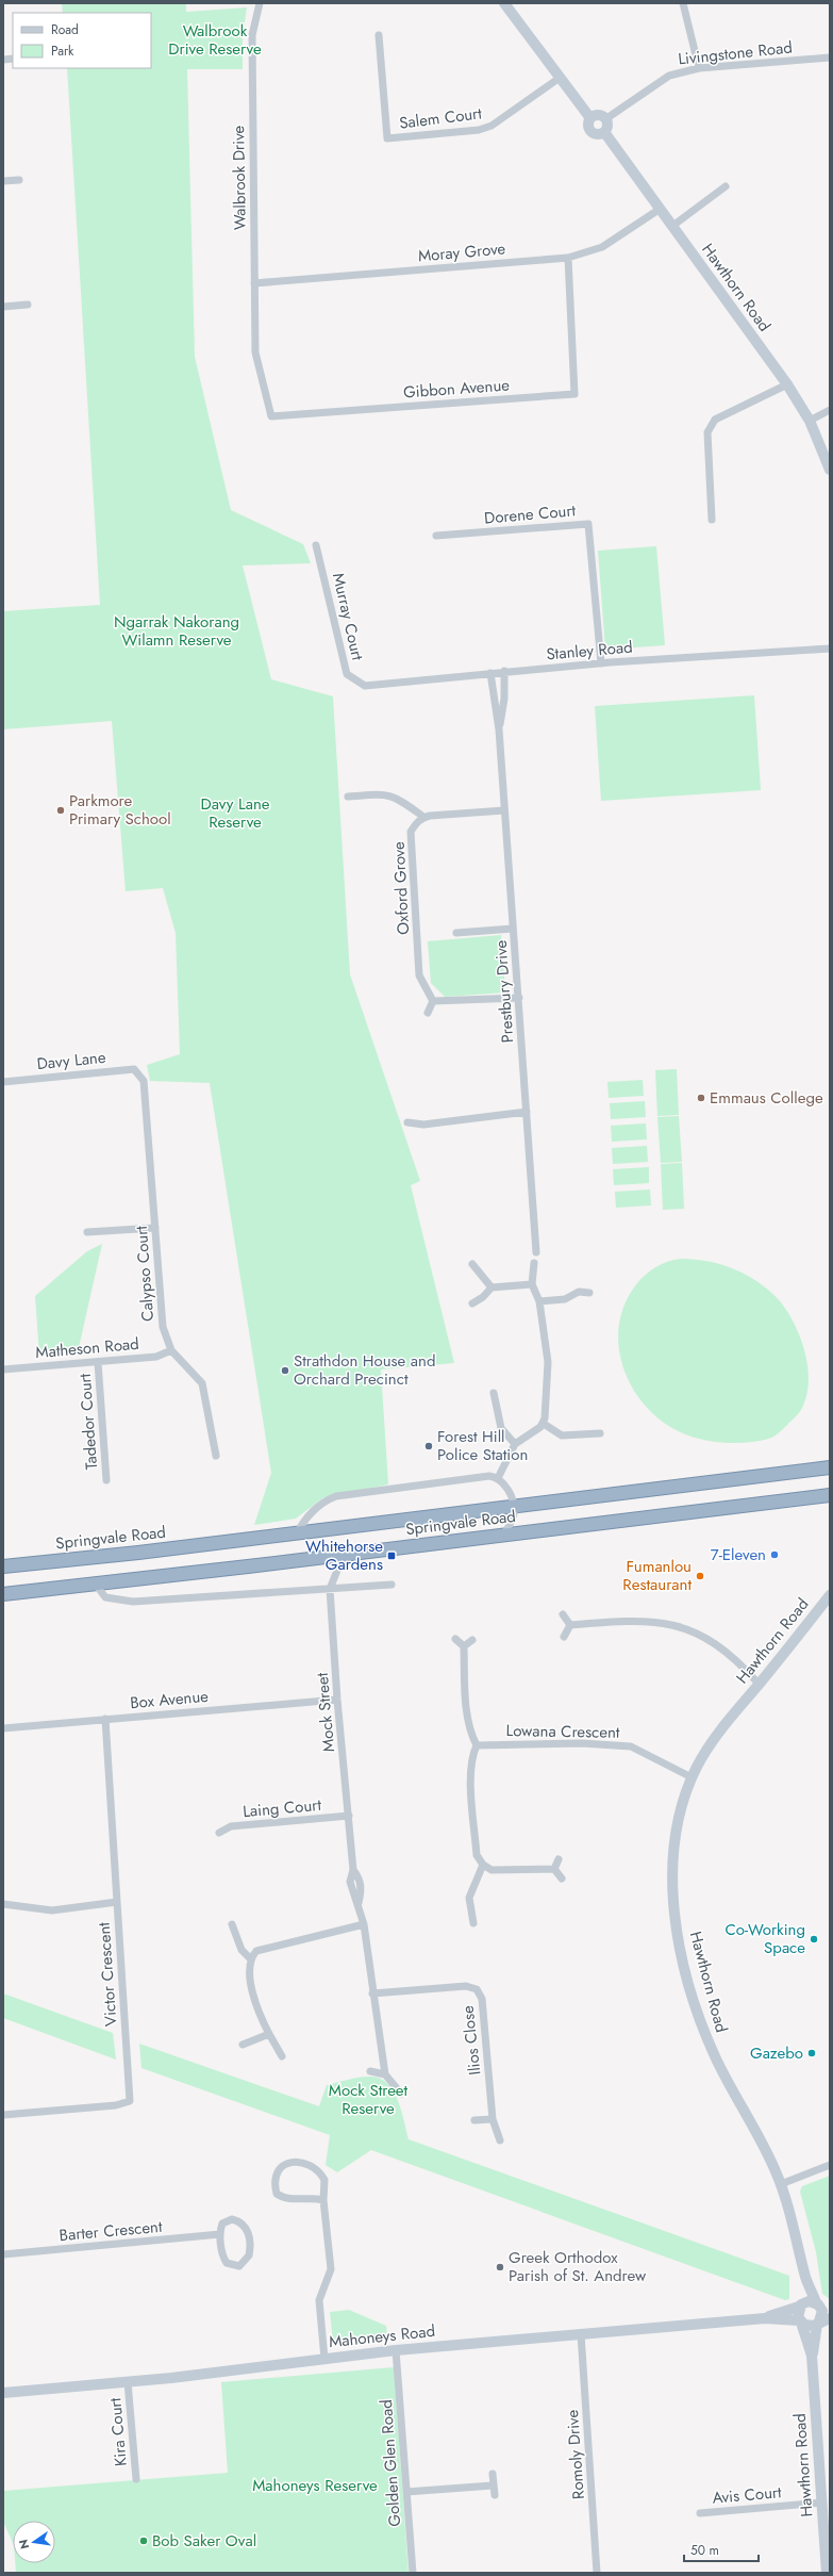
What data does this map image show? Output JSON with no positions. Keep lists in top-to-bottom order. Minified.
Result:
{"streets":{"highway":["Springvale Road"],"main road":["Hawthorn Road","Mahoneys Road"],"street":["Livingstone Road","Salem Court","Walbrook Drive","Moray Grove","Gibbon Avenue","Dorene Court","Murray Court","Stanley Road","Oxford Grove","Prestbury Drive","Davy Lane","Calypso Court","Matheson Road","Tadedor Court","Box Avenue","Mock Street","Lowana Crescent","Laing Court","Victor Crescent","Ilios Close","Barter Crescent","Kira Court","Romoly Drive","Golden Glen Road","Avis Court"]},"crossings":[["Livingstone Road","Hawthorn Road"],["Walbrook Drive","Moray Grove"],["Walbrook Drive","Gibbon Avenue"],["Moray Grove","Hawthorn Road"],["Moray Grove","Gibbon Avenue"],["Hawthorn Road","Lowana Crescent"],["Hawthorn Road","Mahoneys Road"],["Hawthorn Road","Avis Court"],["Dorene Court","Stanley Road"],["Murray Court","Stanley Road"],["Stanley Road","Prestbury Drive"],["Davy Lane","Calypso Court"],["Calypso Court","Matheson Road"],["Matheson Road","Tadedor Court"],["Springvale Road","Mock Street"],["Box Avenue","Mock Street"],["Box Avenue","Victor Crescent"],["Mock Street","Laing Court"],["Mock Street","Ilios Close"],["Mahoneys Road","Kira Court"],["Mahoneys Road","Romoly Drive"],["Mahoneys Road","Golden Glen Road"]],"parks":["Walbrook Drive Reserve","Ngarrak Nakorang Wilamn Reserve","Davy Lane Reserve","Mock Street Reserve","Mahoneys Reserve"],"places":{"other":["Parkmore Primary School","Emmaus College","Strathdon House and Orchard Precinct","Forest Hill Police Station","7-Eleven","Fumanlou Restaurant","Co-Working Space","Gazebo","Greek Orthodox Parish of St. Andrew","Bob Saker Oval"],"transit":["Whitehorse Gardens"]},"legend":["Road","Park"],"scale_bar":"50 m","north":"left"}
